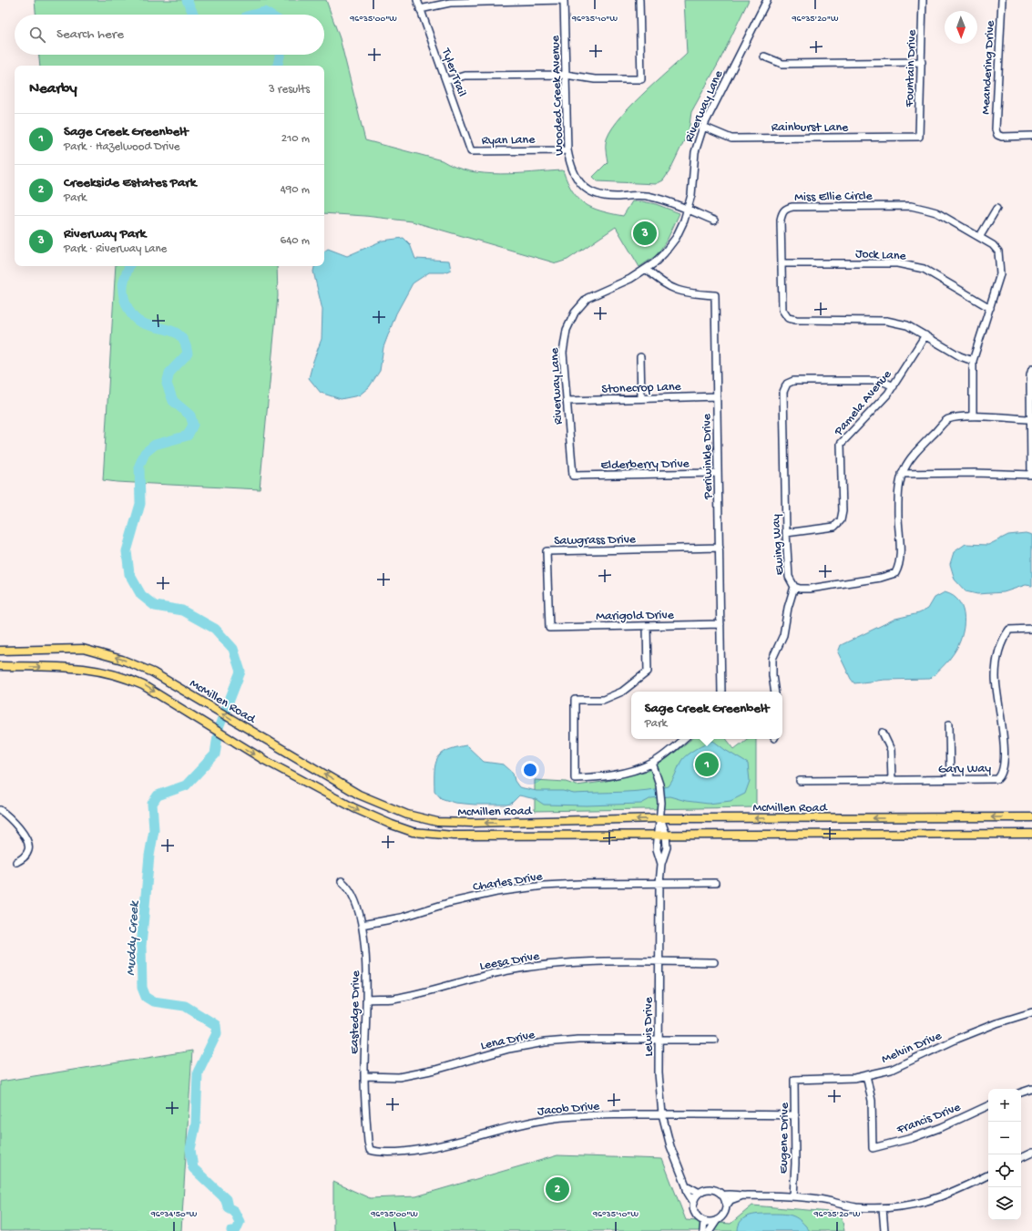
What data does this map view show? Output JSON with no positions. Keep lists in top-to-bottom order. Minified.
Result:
{"streets":{"main road":["McMillen Road"],"street":["Meandering Drive","Fountain Drive","Tyler Trail","Wooded Creek Avenue","Riverway Lane","Rainburst Lane","Ryan Lane","Miss Ellie Circle","Jock Lane","Stonecrop Lane","Pamela Avenue","Periwinkle Drive","Elderberry Drive","Sawgrass Drive","Ewing Way","Marigold Drive","Gary Way","Charles Drive","Leesa Drive","Eastedge Drive","Lewis Drive","Lena Drive","Melvin Drive","Jacob Drive","Francis Drive","Eugene Drive"]},"crossings":[["Fountain Drive","Rainburst Lane"],["Tyler Trail","Ryan Lane"],["Wooded Creek Avenue","Riverway Lane"],["Wooded Creek Avenue","Ryan Lane"],["Riverway Lane","Rainburst Lane"],["Riverway Lane","Stonecrop Lane"],["Riverway Lane","Periwinkle Drive"],["Riverway Lane","Elderberry Drive"],["Miss Ellie Circle","Jock Lane"],["Miss Ellie Circle","Pamela Avenue"],["Miss Ellie Circle","Ewing Way"],["Stonecrop Lane","Periwinkle Drive"],["Pamela Avenue","Ewing Way"],["Periwinkle Drive","Elderberry Drive"],["Periwinkle Drive","Sawgrass Drive"],["Periwinkle Drive","Marigold Drive"],["Sawgrass Drive","Marigold Drive"],["McMillen Road","Lewis Drive"],["Charles Drive","Eastedge Drive"],["Charles Drive","Lewis Drive"],["Leesa Drive","Eastedge Drive"],["Leesa Drive","Lewis Drive"],["Eastedge Drive","Lena Drive"],["Eastedge Drive","Jacob Drive"],["Lewis Drive","Lena Drive"],["Lewis Drive","Jacob Drive"],["Melvin Drive","Francis Drive"],["Melvin Drive","Eugene Drive"],["Jacob Drive","Eugene Drive"]],"water":["Muddy Creek"],"north":"bottom","page":{"search":"Search here","heading":["Nearby","3 results"],"list":[{"mark":"1","name":"Sage Creek Greenbelt","note":"Park · Hazelwood Drive","value":"210 m"},{"mark":"2","name":"Creekside Estates Park","note":"Park","value":"490 m"},{"mark":"3","name":"Riverway Park","note":"Park · Riverway Lane","value":"640 m"}],"pins":["3","1","2"],"popup":["Sage Creek Greenbelt","Park"],"map_buttons":["+","−"]},"coordinates":["96°35'00\"W","96°35'10\"W","96°35'20\"W","96°34'50\"W"]}
